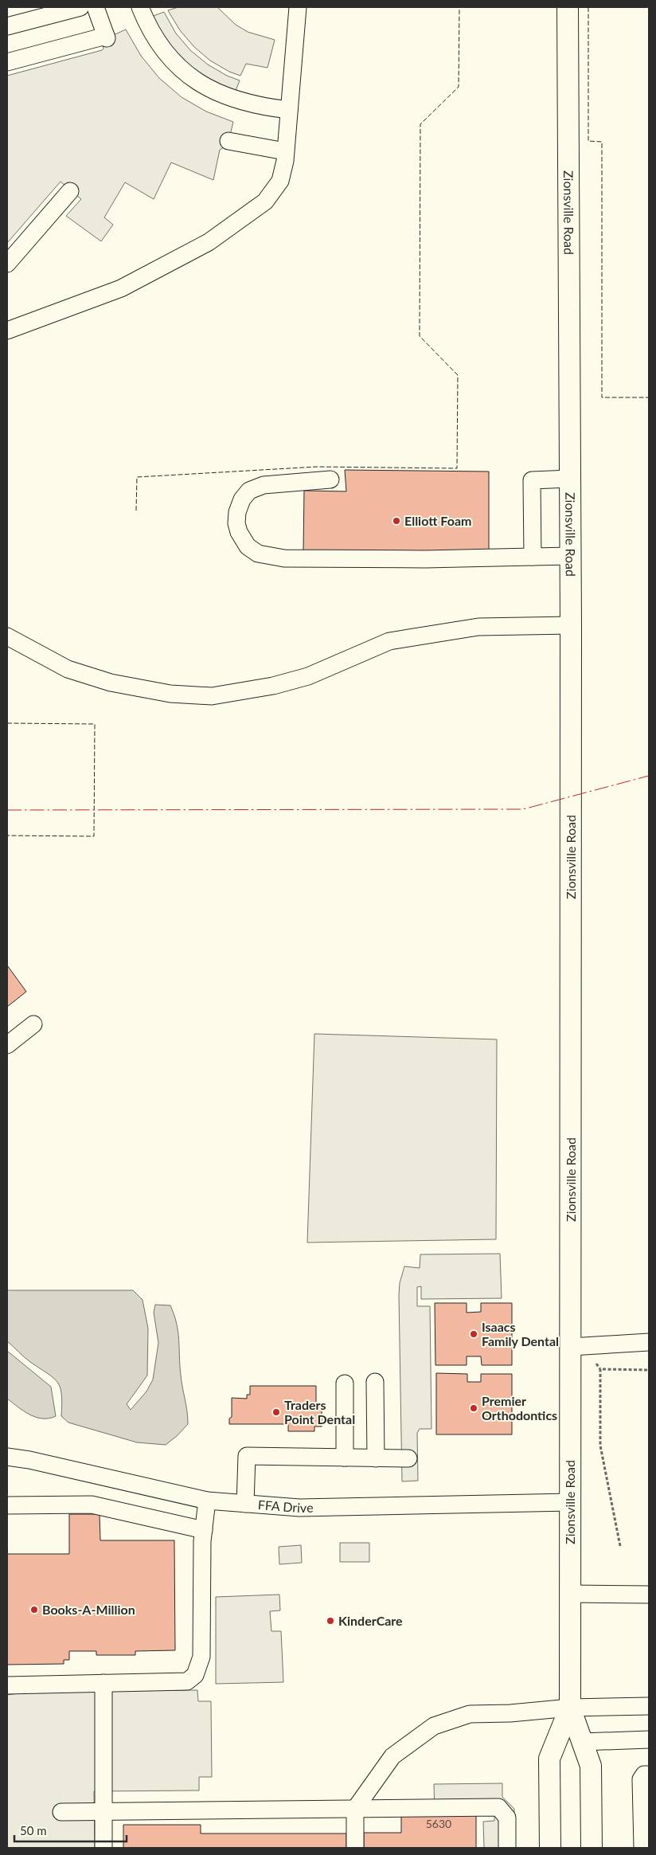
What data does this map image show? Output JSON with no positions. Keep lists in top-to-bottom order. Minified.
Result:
{"streets":{"main road":["Zionsville Road"],"street":["FFA Drive"]},"crossings":[["Zionsville Road","FFA Drive"]],"places":["Elliott Foam","Isaacs Family Dental","Premier Orthodontics","Traders Point Dental","Books-A-Million","KinderCare"],"house_numbers":["5630"],"scale_bar":"50 m"}
